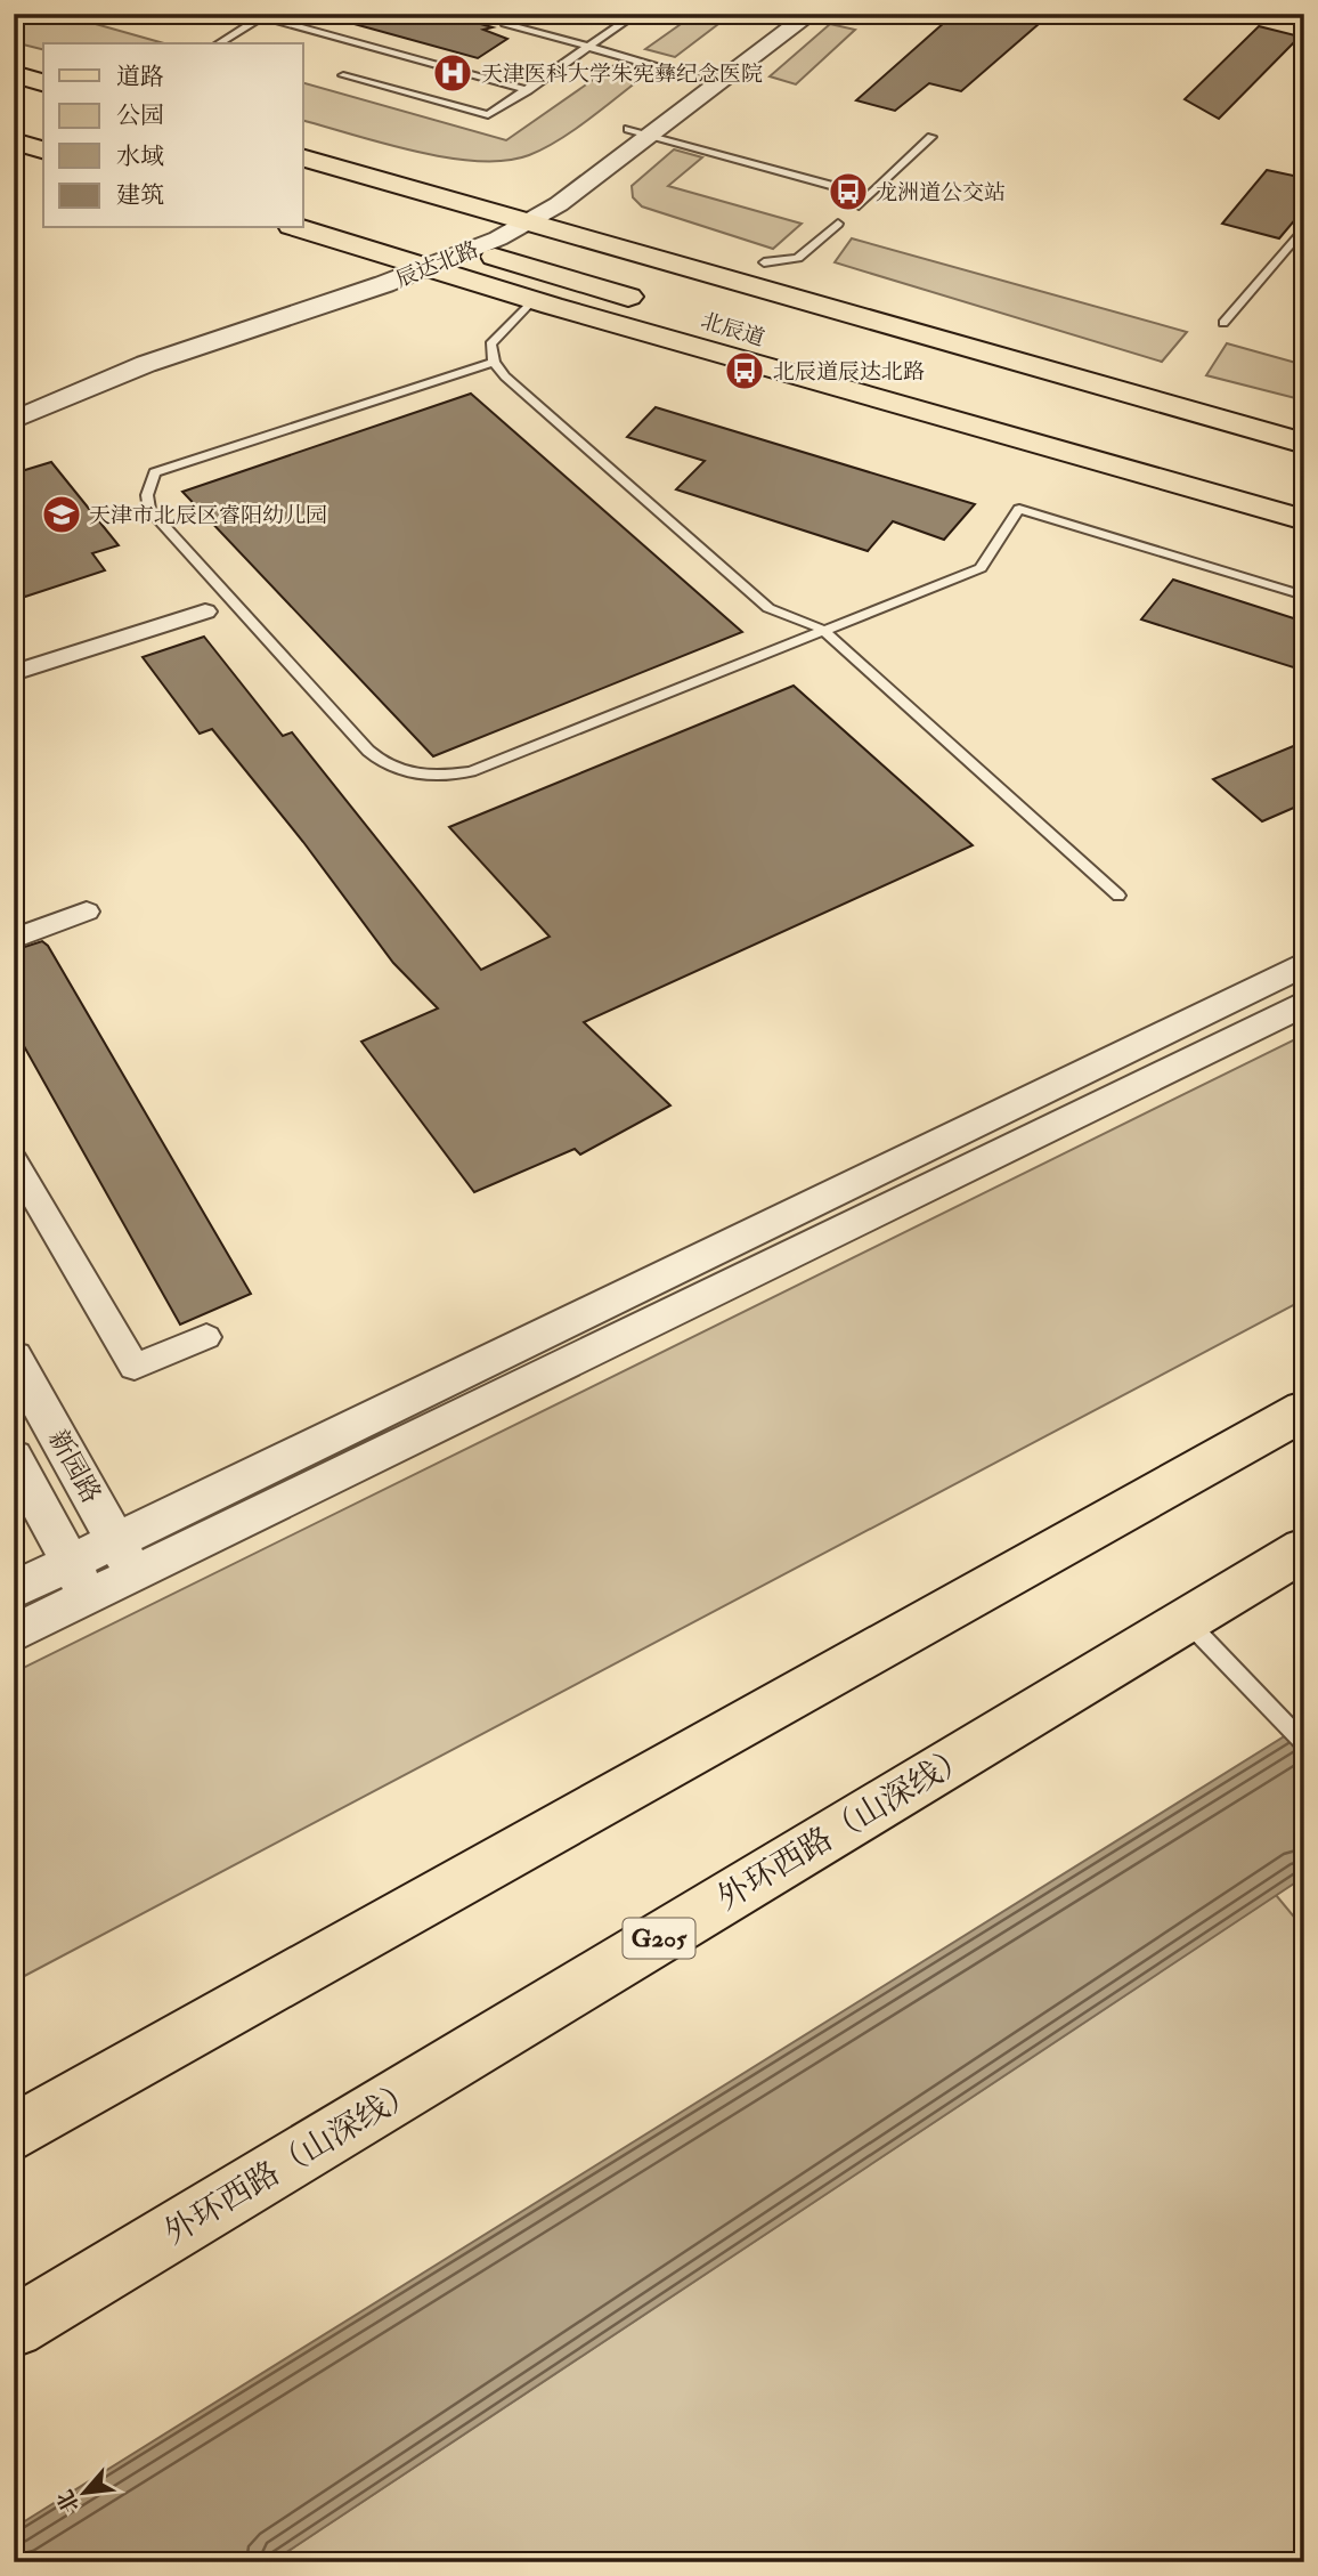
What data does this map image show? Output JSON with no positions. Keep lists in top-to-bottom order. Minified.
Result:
{"streets":{"main road":["北辰道","外环西路（山深线）","G205"],"street":["辰达北路","新园路"]},"crossings":[["辰达北路","北辰道"]],"places":{"hospital":["天津医科大学朱宪彝纪念医院"],"bus stop":["龙洲道公交站","北辰道辰达北路"],"school or university":["天津市北辰区睿阳幼儿园"]},"legend":["道路","公园","水域","建筑"],"north":"bottom left"}
